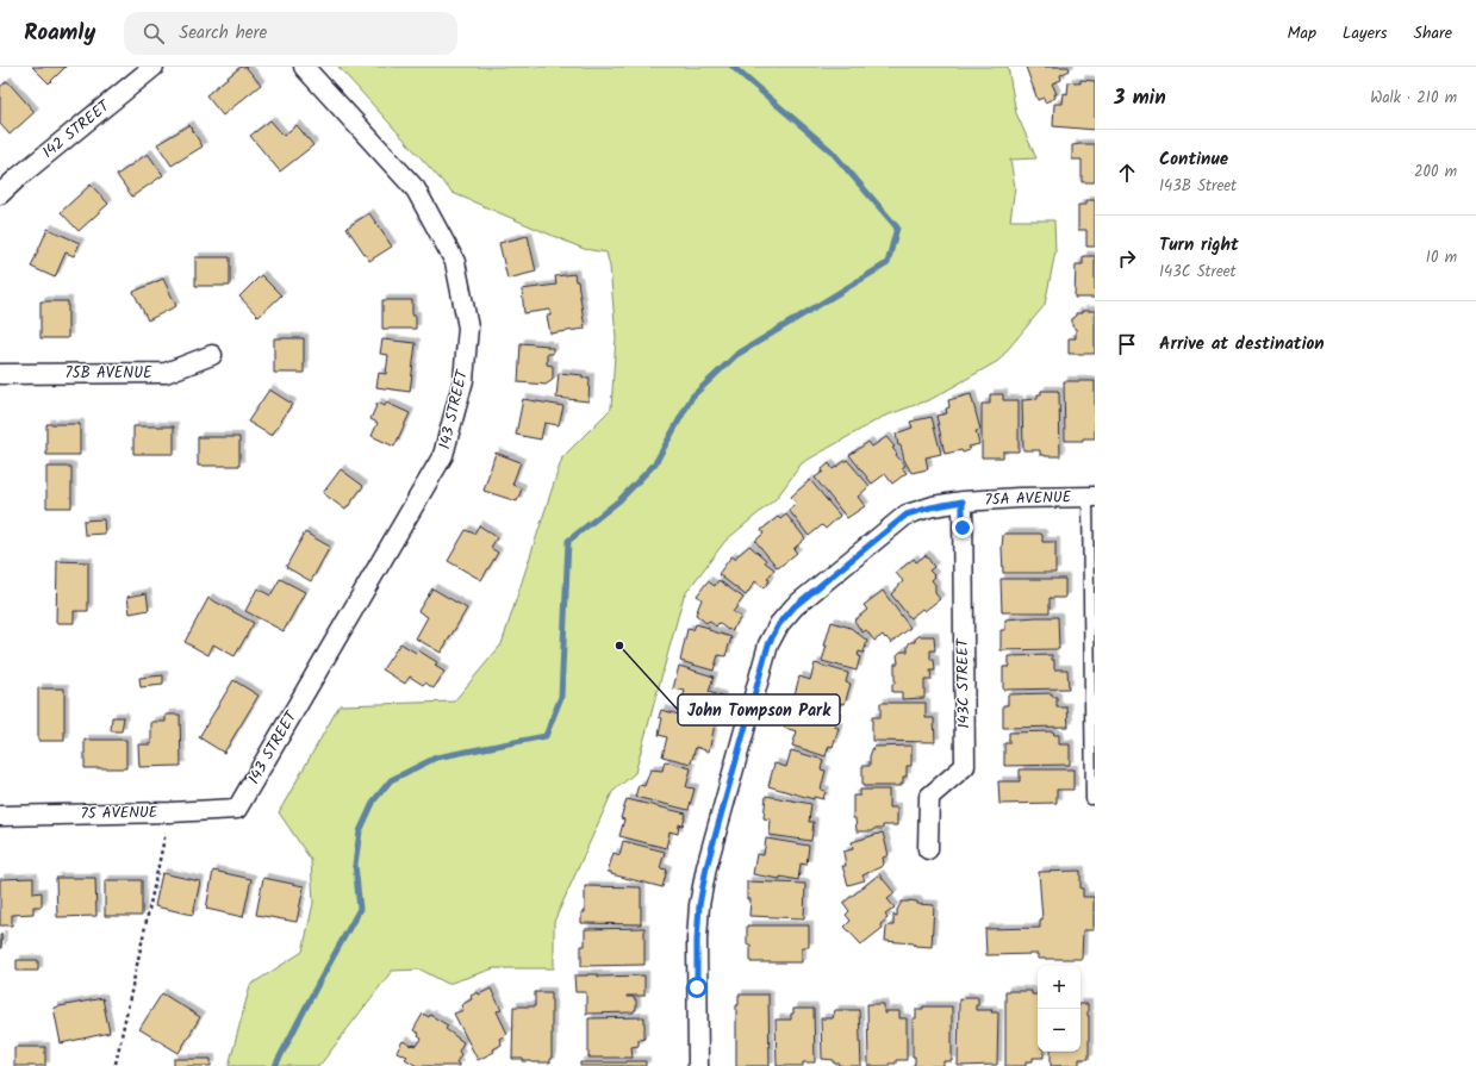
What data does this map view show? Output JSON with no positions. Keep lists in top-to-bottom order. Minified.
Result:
{"streets":{"street":["142 STREET","75B AVENUE","143 STREET","75A AVENUE","143C STREET","75 AVENUE"]},"crossings":[["143 STREET","75 AVENUE"],["75A AVENUE","143C STREET"]],"places":["John Tompson Park"],"page":{"header":"Roamly","search":"Search here","nav":["Map","Layers","Share"],"heading":["3 min","Walk · 210 m"],"list":[["Continue","143B Street","200 m"],["Turn right","143C Street","10 m"],"Arrive at destination"],"map_buttons":["+","−"]}}
